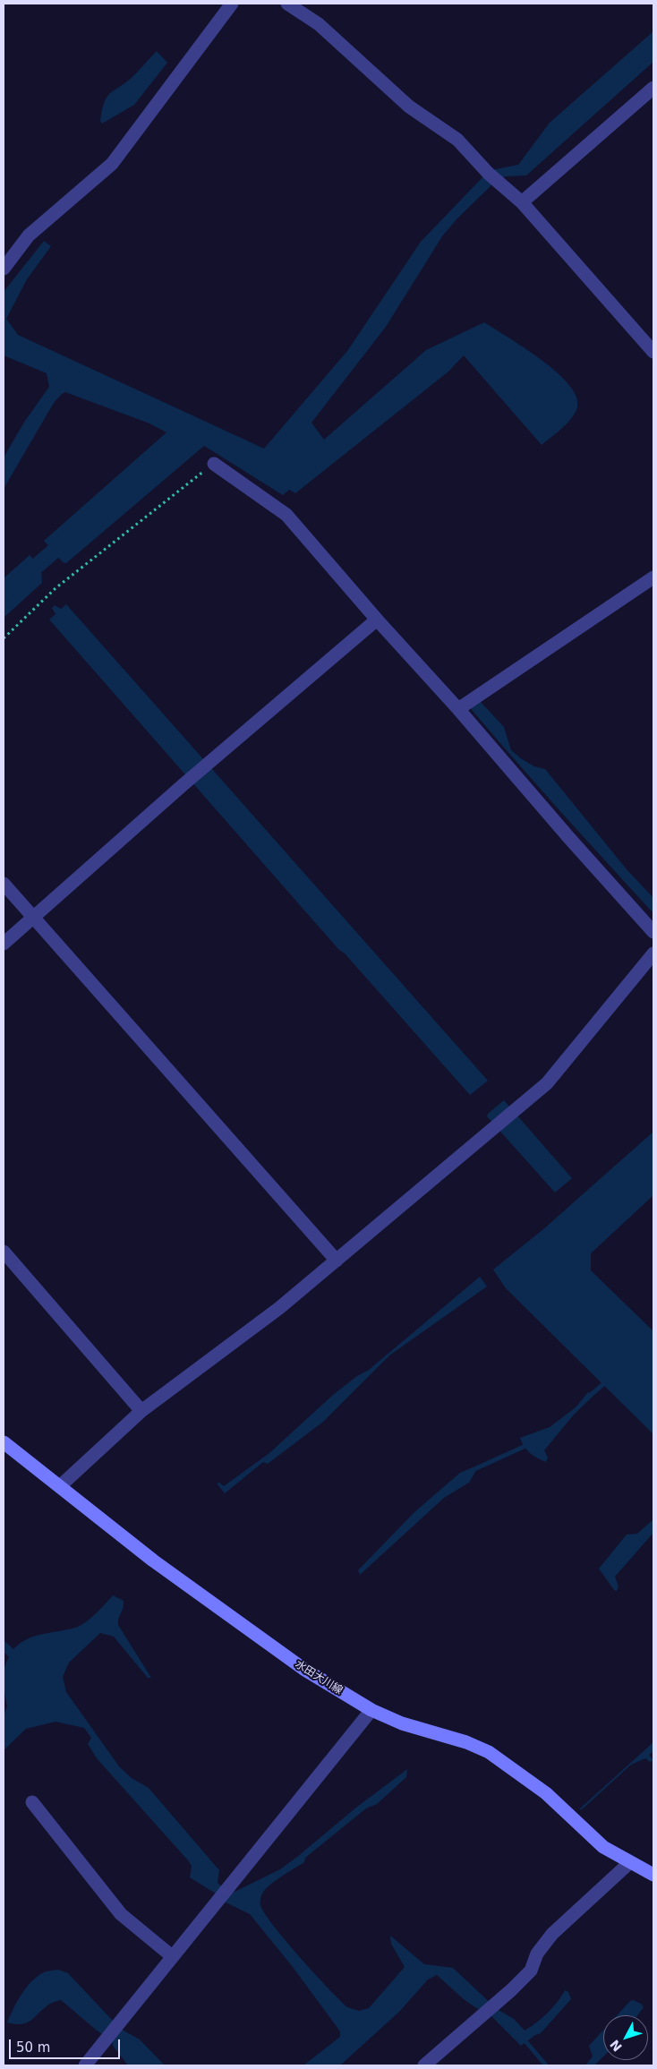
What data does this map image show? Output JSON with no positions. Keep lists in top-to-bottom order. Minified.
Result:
{"streets":{"main road":["水田大川線"]},"scale_bar":"50 m","north":"bottom left"}
